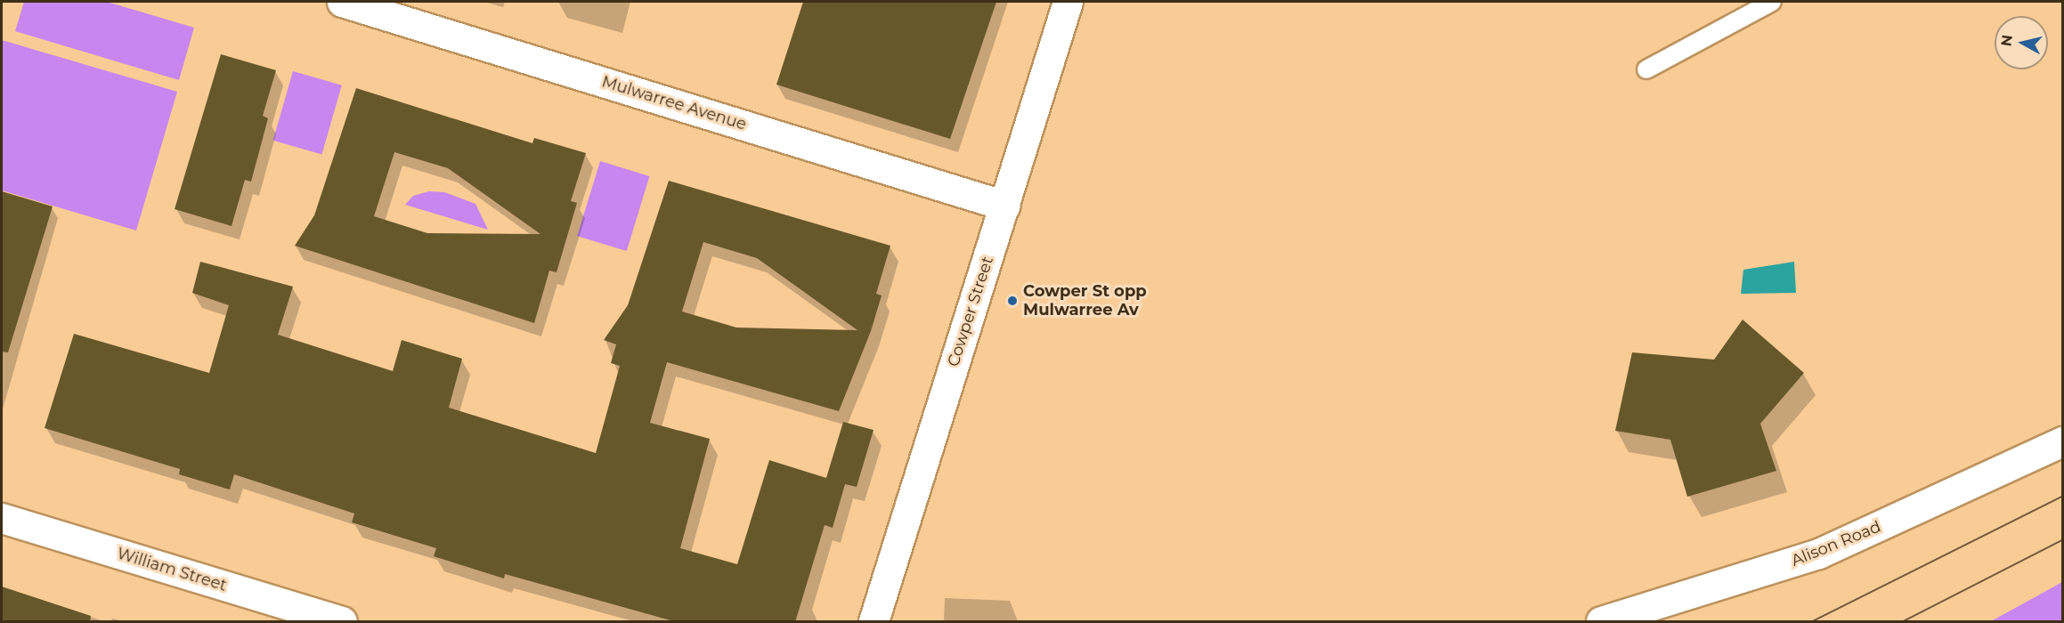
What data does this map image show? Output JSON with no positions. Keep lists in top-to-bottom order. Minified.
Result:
{"streets":{"main road":["Mulwarree Avenue","Cowper Street","Alison Road","William Street"]},"crossings":[["Mulwarree Avenue","Cowper Street"]],"places":["Cowper St opp Mulwarree Av"],"north":"left"}
